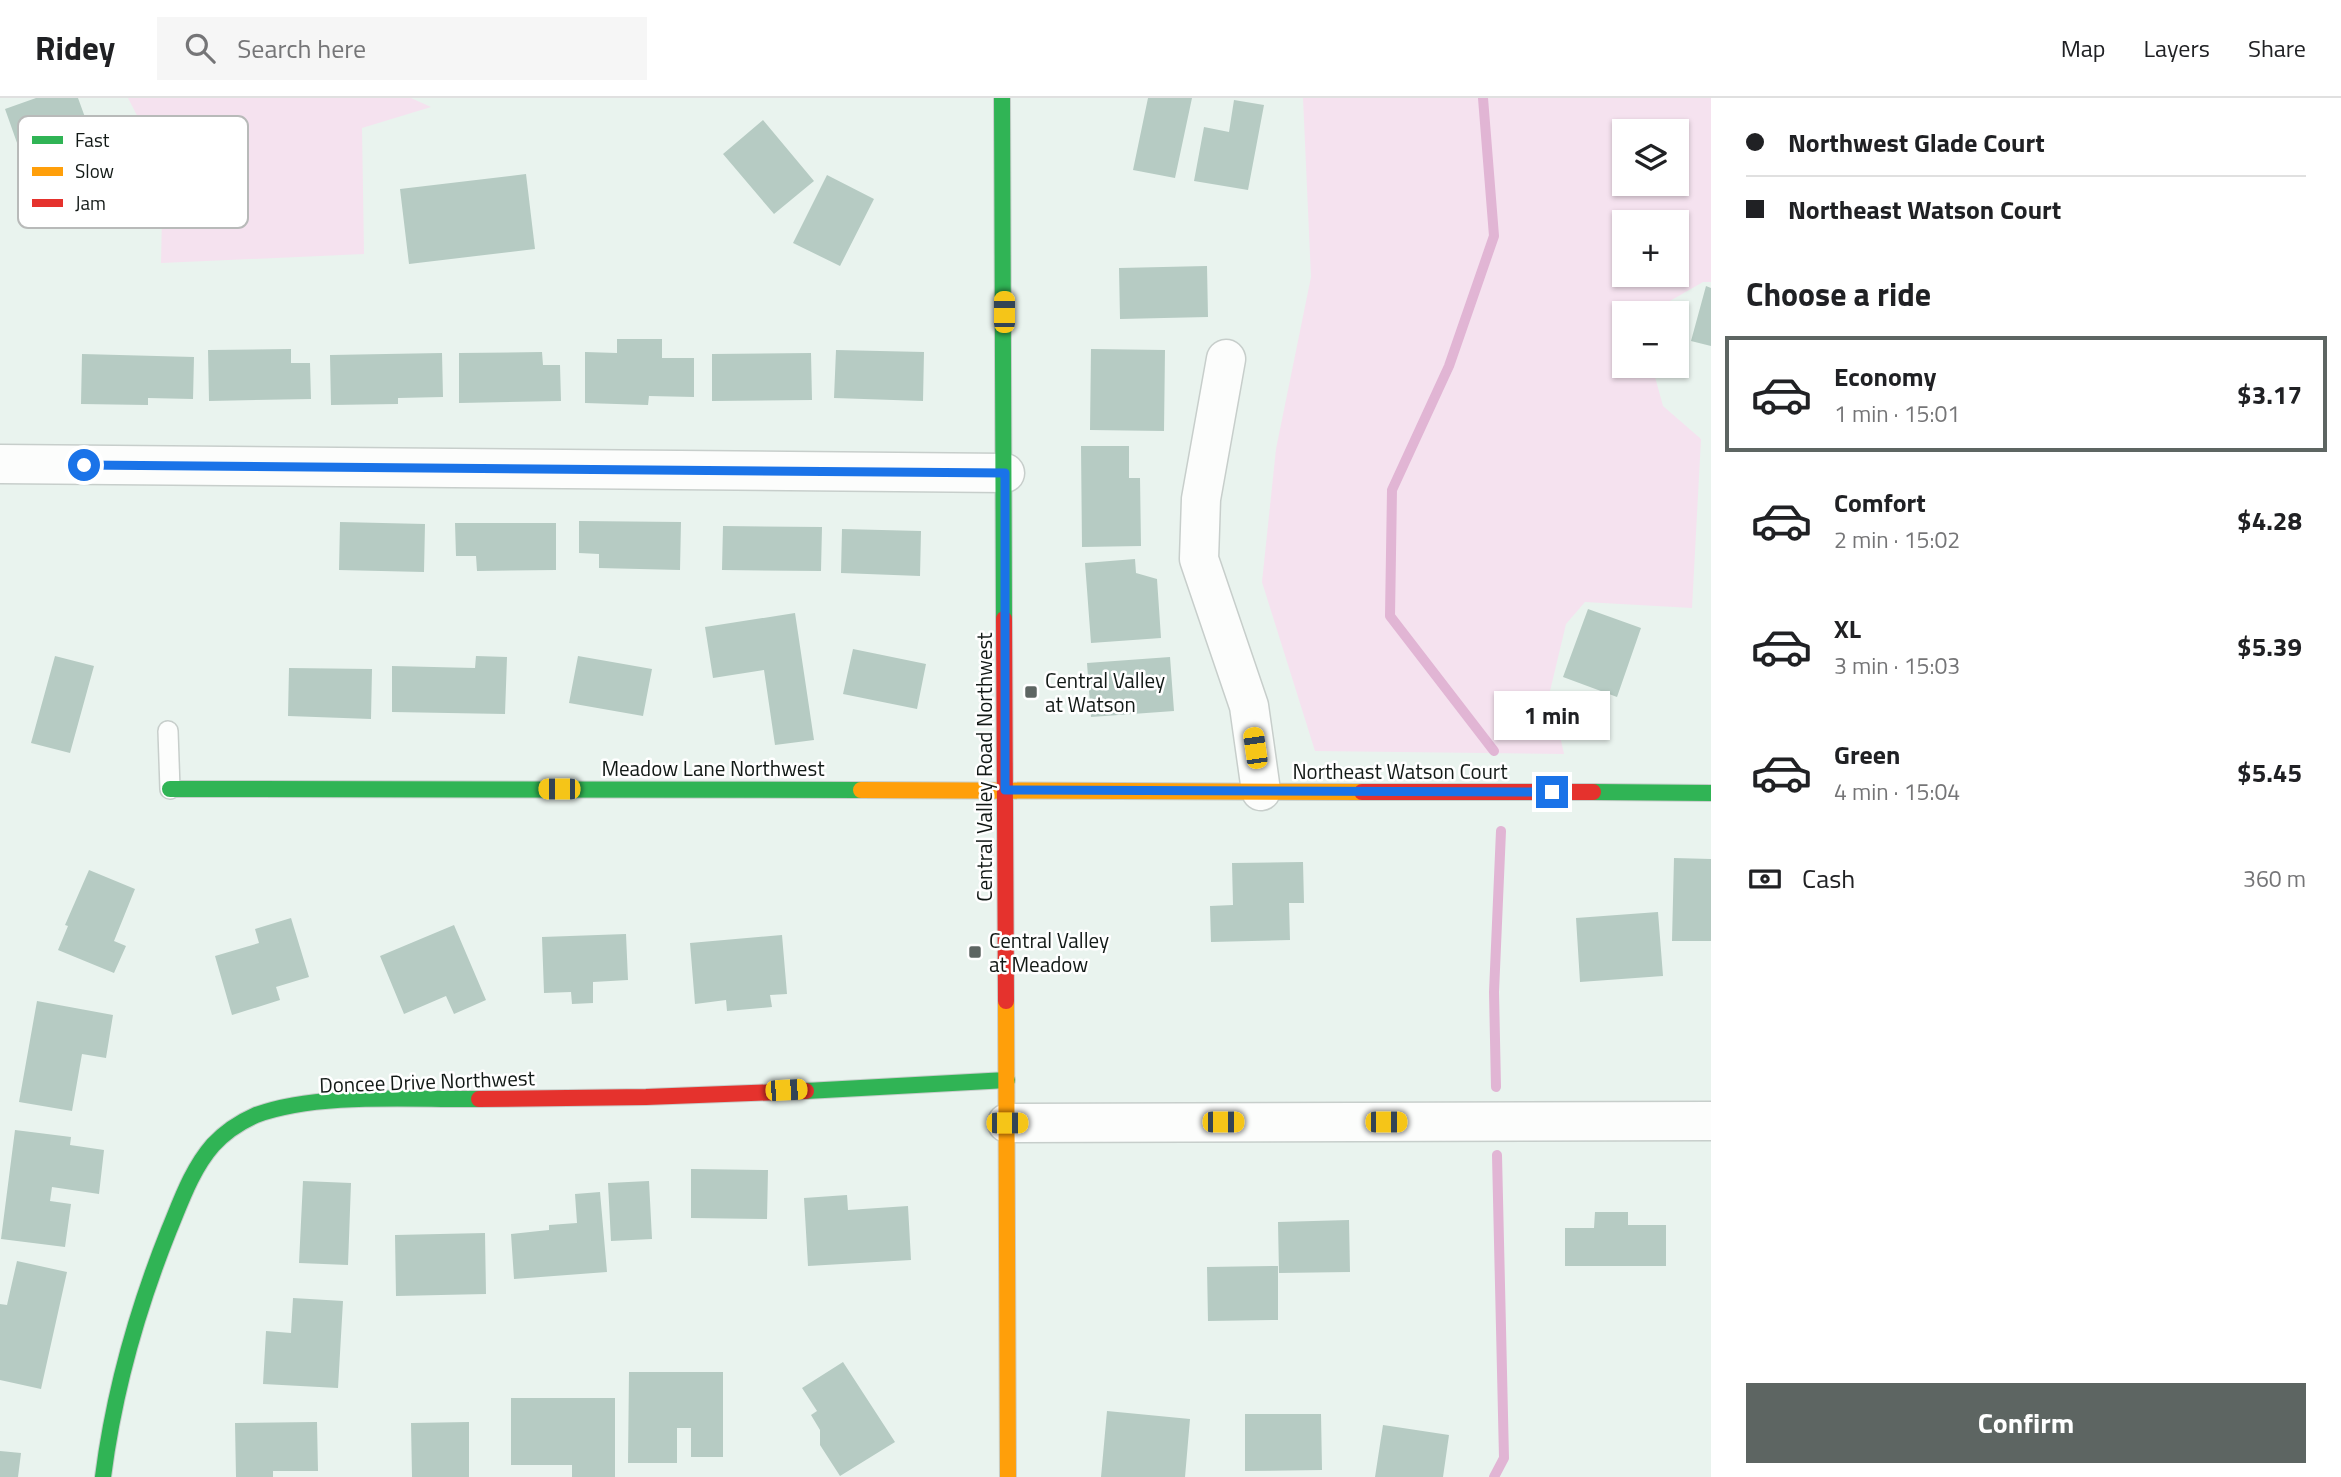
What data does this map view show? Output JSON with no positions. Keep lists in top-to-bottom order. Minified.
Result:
{"streets":{"street":["Central Valley Road Northwest","Meadow Lane Northwest","Northeast Watson Court","Doncee Drive Northwest"]},"crossings":[["Central Valley Road Northwest","Meadow Lane Northwest"],["Central Valley Road Northwest","Northeast Watson Court"],["Central Valley Road Northwest","Doncee Drive Northwest"],["Meadow Lane Northwest","Northeast Watson Court"]],"places":{"transit":["Central Valley at Watson","Central Valley at Meadow"]},"legend":["Fast","Slow","Jam"],"page":{"header":"Ridey","search":"Search here","nav":["Map","Layers","Share"],"banner":["Northwest Glade Court","Northeast Watson Court"],"map_buttons":["+","−"],"heading":"Choose a ride","list":[{"name":"Economy","note":"1 min · 15:01","value":"$3.17"},{"name":"Comfort","note":"2 min · 15:02","value":"$4.28"},{"name":"XL","note":"3 min · 15:03","value":"$5.39"},{"name":"Green","note":"4 min · 15:04","value":"$5.45"}],"bubble":"1 min","pay":["Cash","360 m"],"buttons":"Confirm"}}
